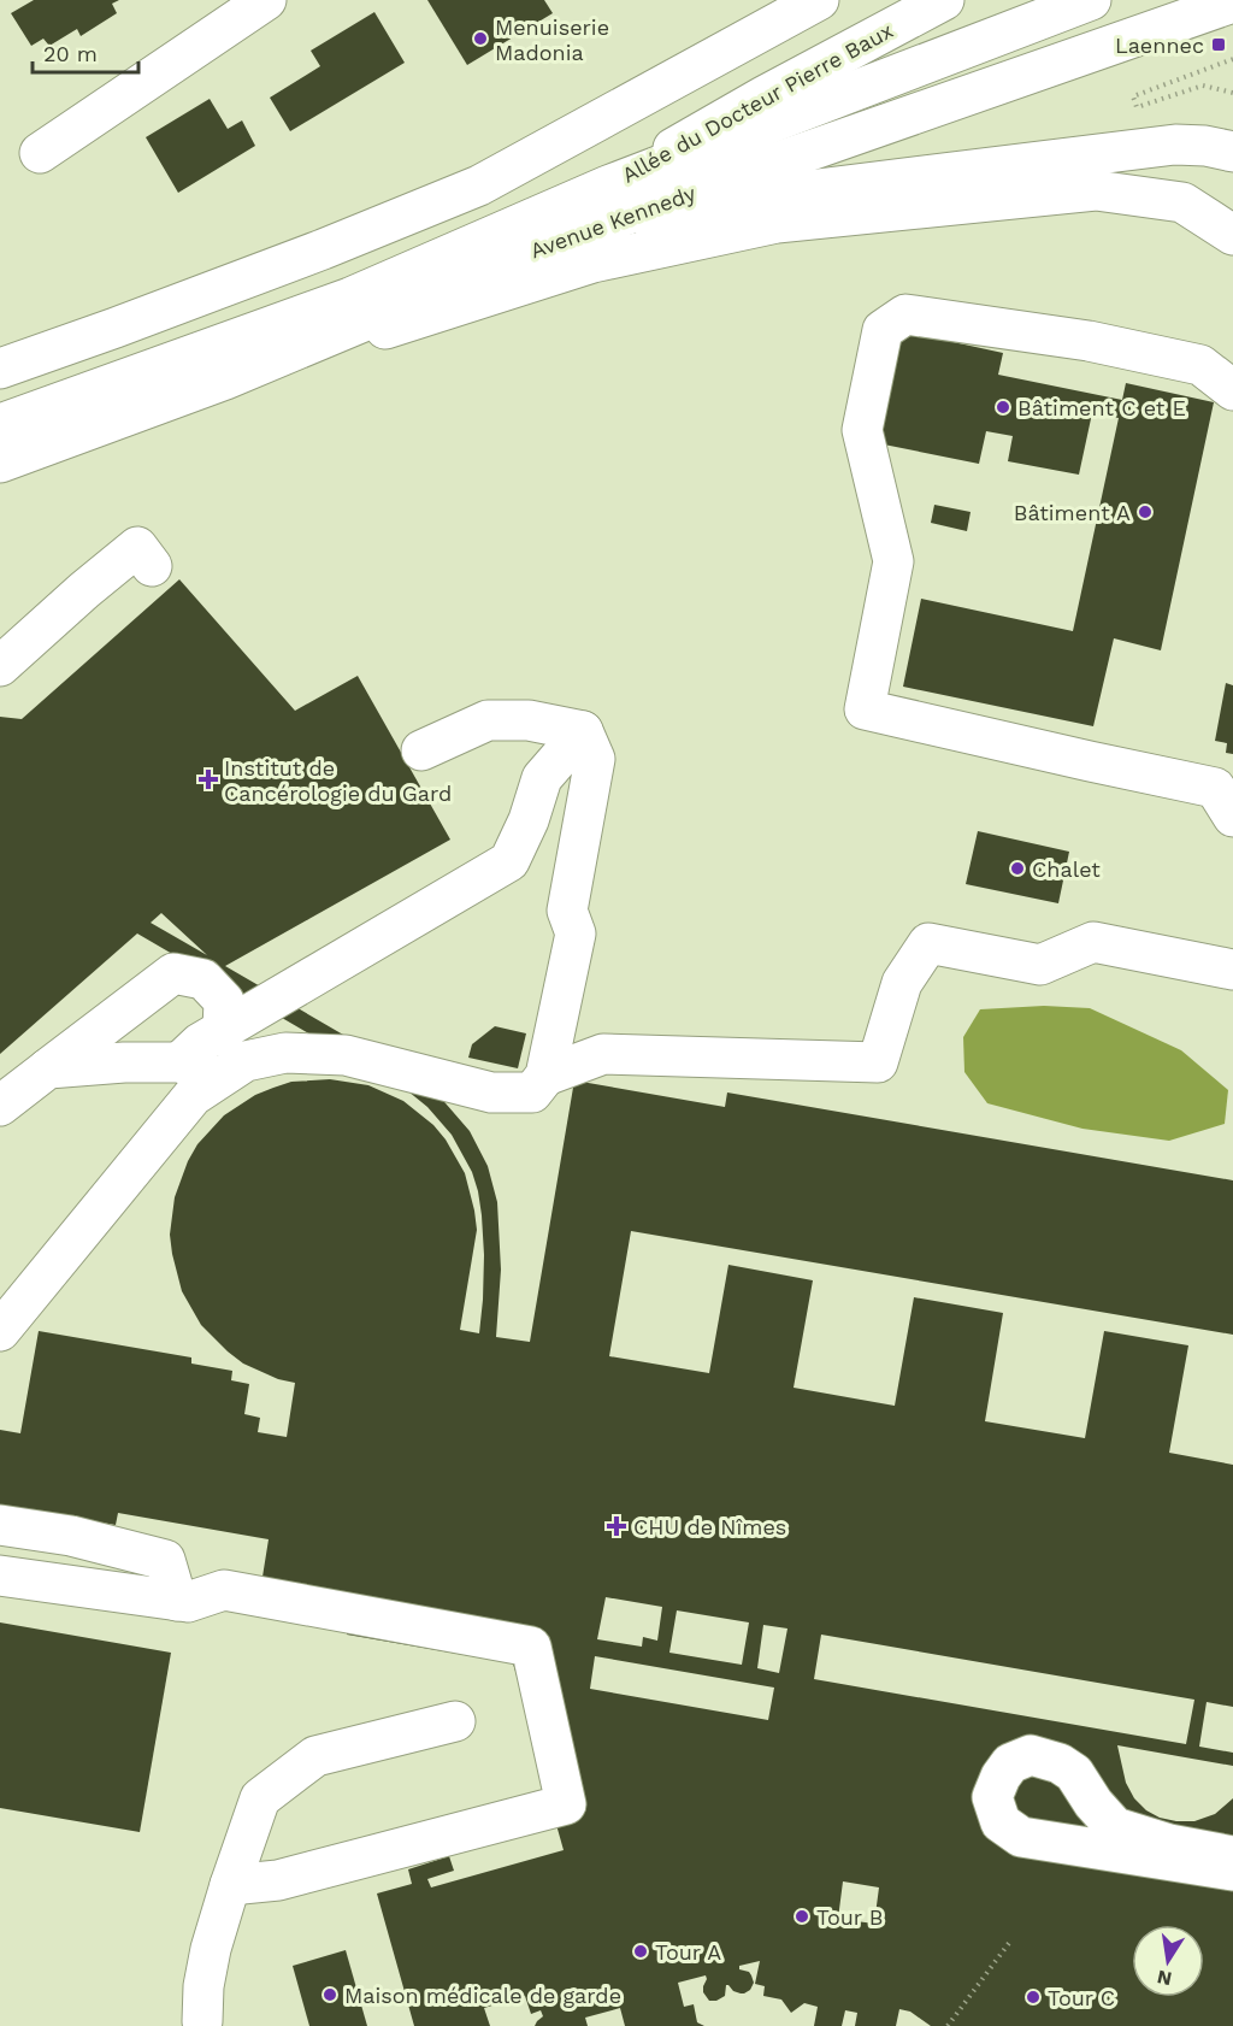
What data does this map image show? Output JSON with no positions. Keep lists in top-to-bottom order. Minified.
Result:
{"streets":{"main road":["Allée du Docteur Pierre Baux","Avenue Kennedy"]},"crossings":[["Allée du Docteur Pierre Baux","Avenue Kennedy"]],"places":{"other":["Menuiserie Madonia","Bâtiment C et E","Bâtiment A","Chalet","Tour B","Tour A","Maison médicale de garde","Tour C"],"transit":["Laennec"],"health":["Institut de Cancérologie du Gard","CHU de Nîmes"]},"scale_bar":"20 m","north":"bottom"}
